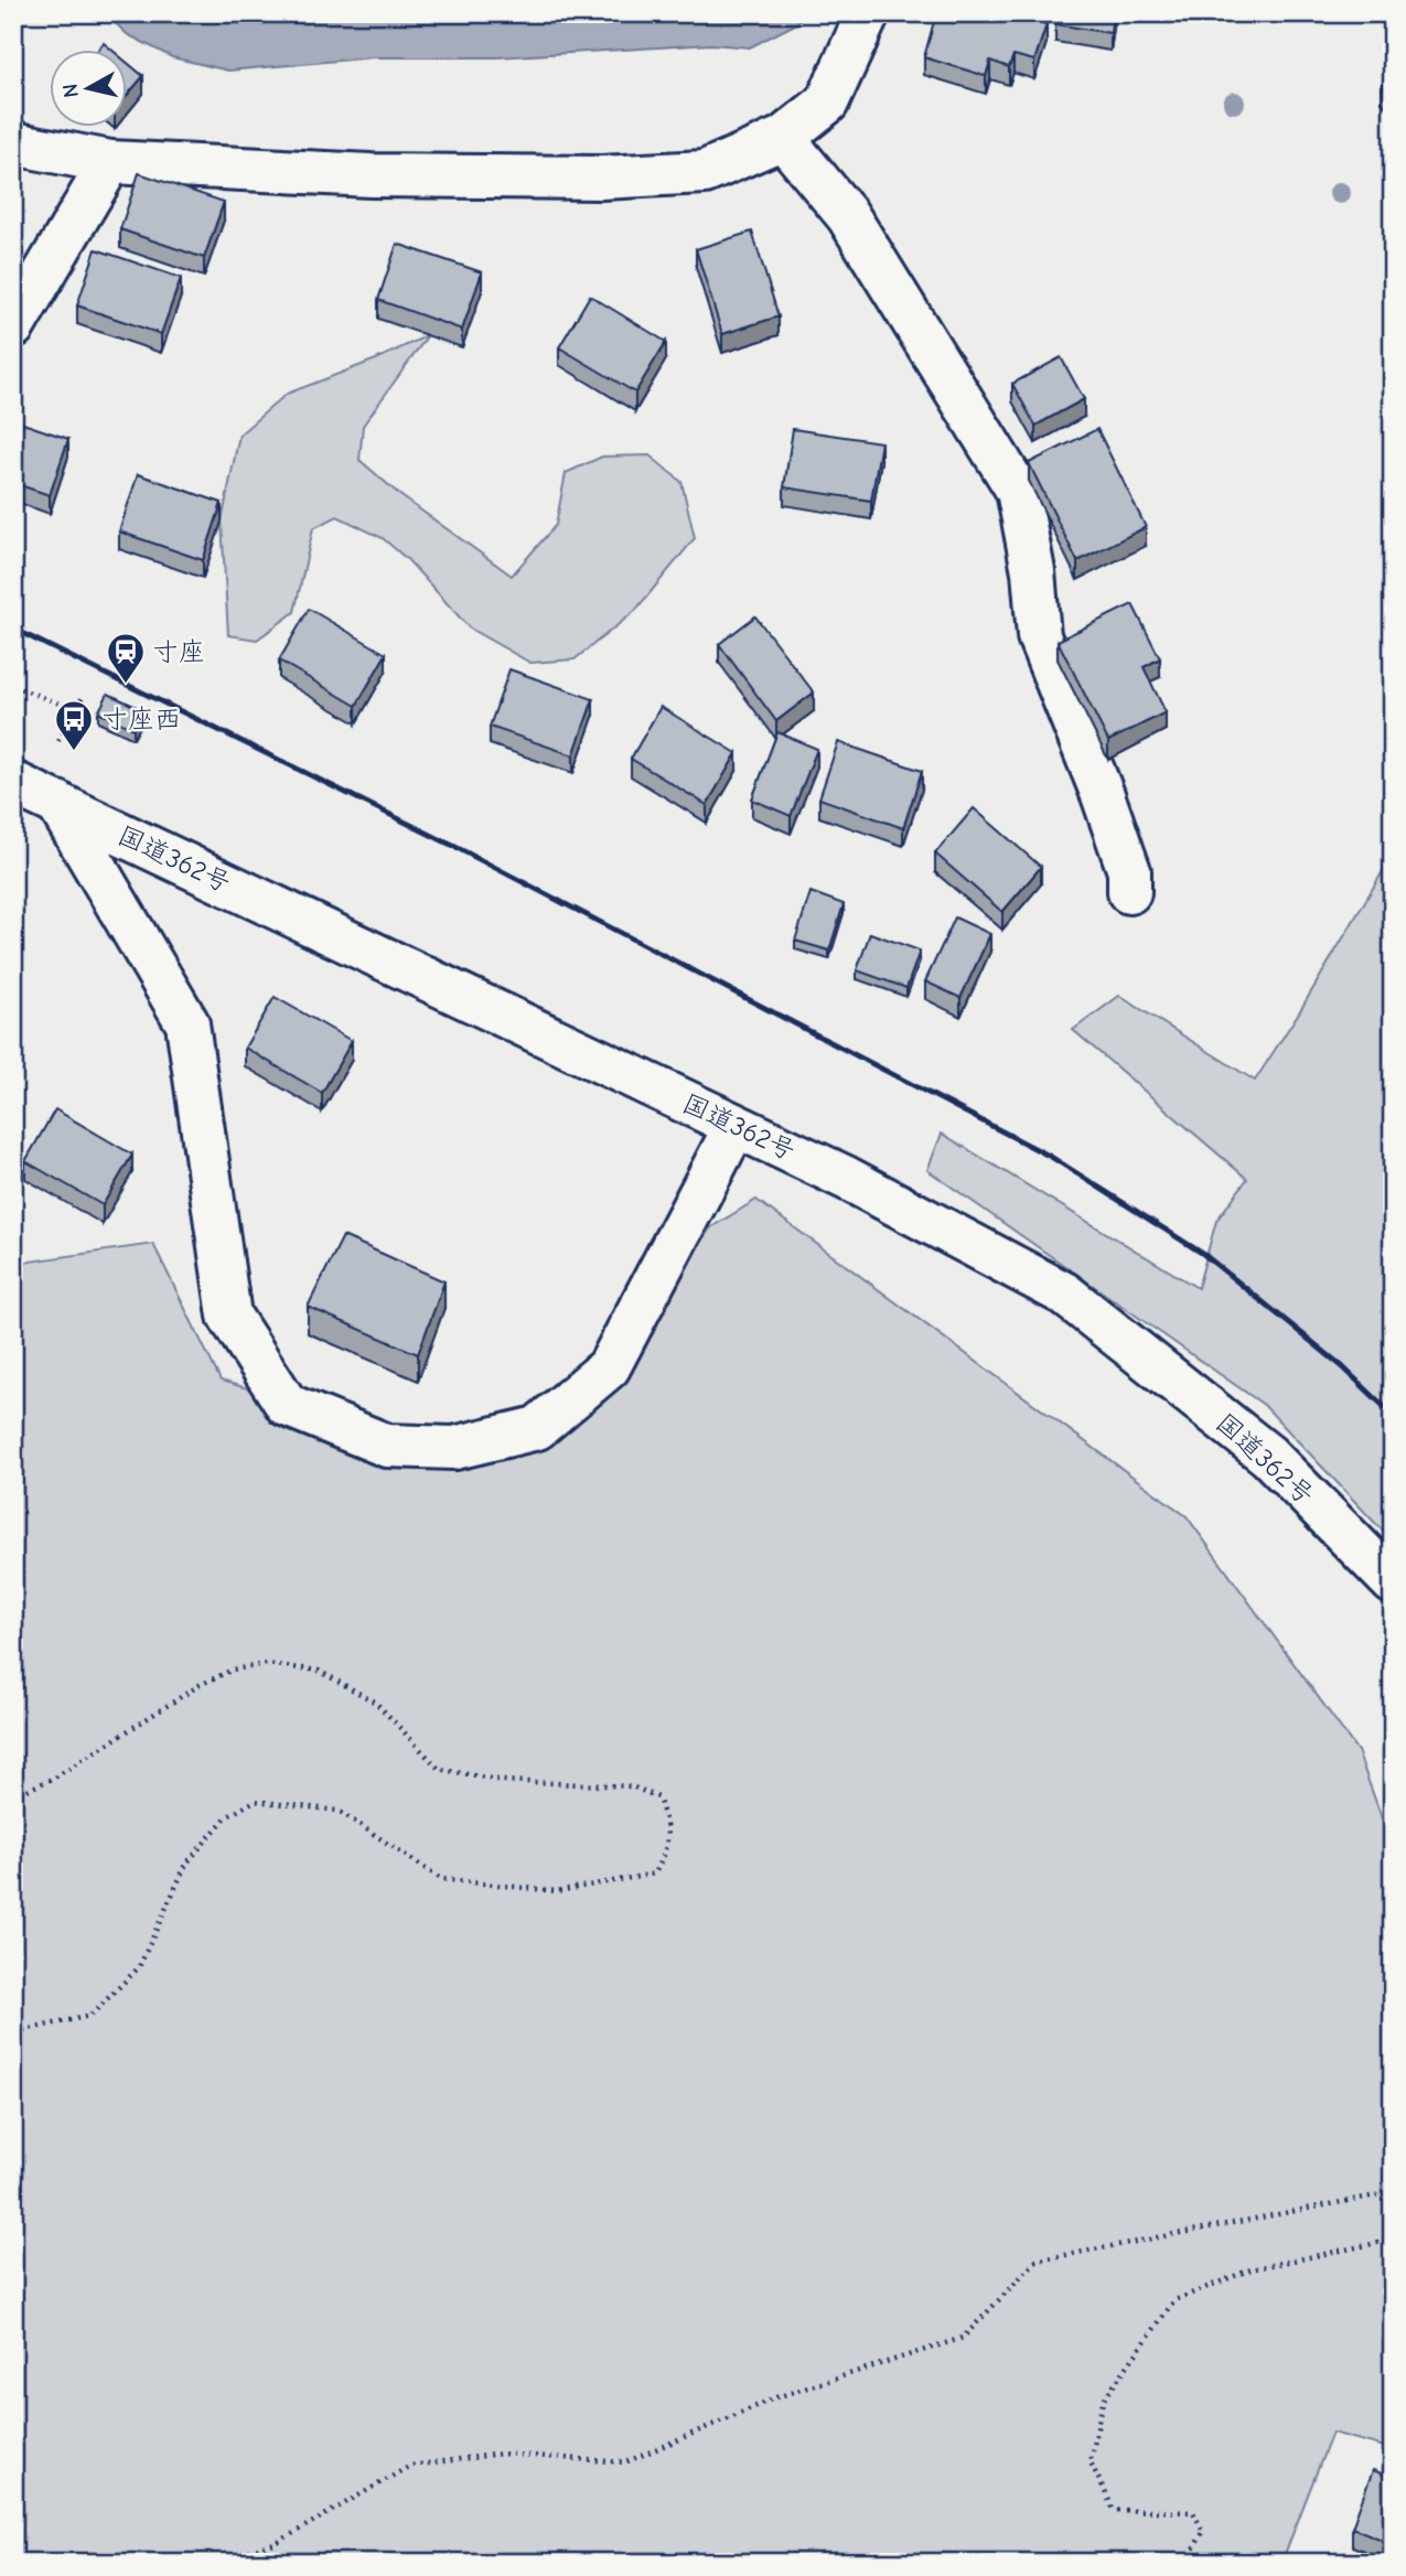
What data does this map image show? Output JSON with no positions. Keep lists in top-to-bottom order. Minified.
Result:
{"streets":{"main road":["国道362号"]},"places":{"station":["寸座"],"bus stop":["寸座西"]},"north":"left"}
